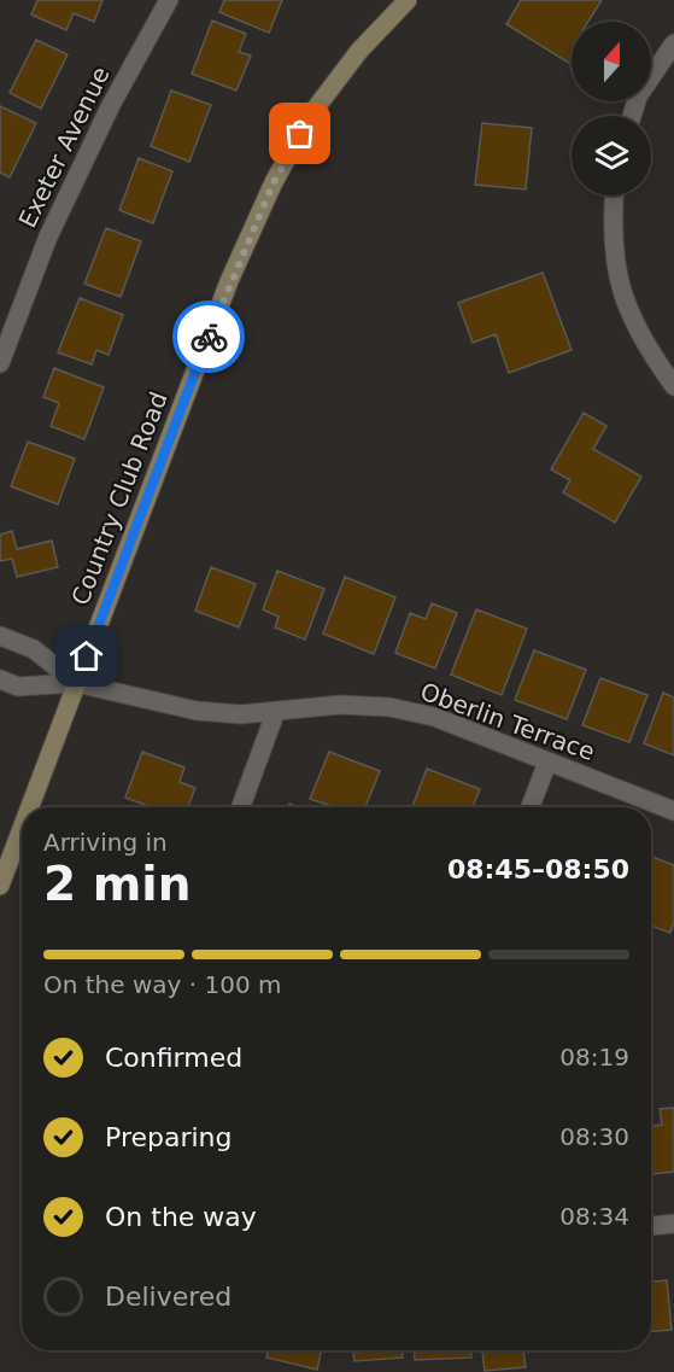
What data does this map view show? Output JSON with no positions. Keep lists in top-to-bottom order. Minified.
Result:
{"streets":{"main road":["Country Club Road"],"street":["Exeter Avenue","Oberlin Terrace"]},"crossings":[["Country Club Road","Oberlin Terrace"]],"north":"top","page":{"heading":["2 min","Arriving in","08:45–08:50"],"bar":"On the way · 100 m","list":[["Confirmed","08:19"],["Preparing","08:30"],["On the way","08:34"],"Delivered"]}}
